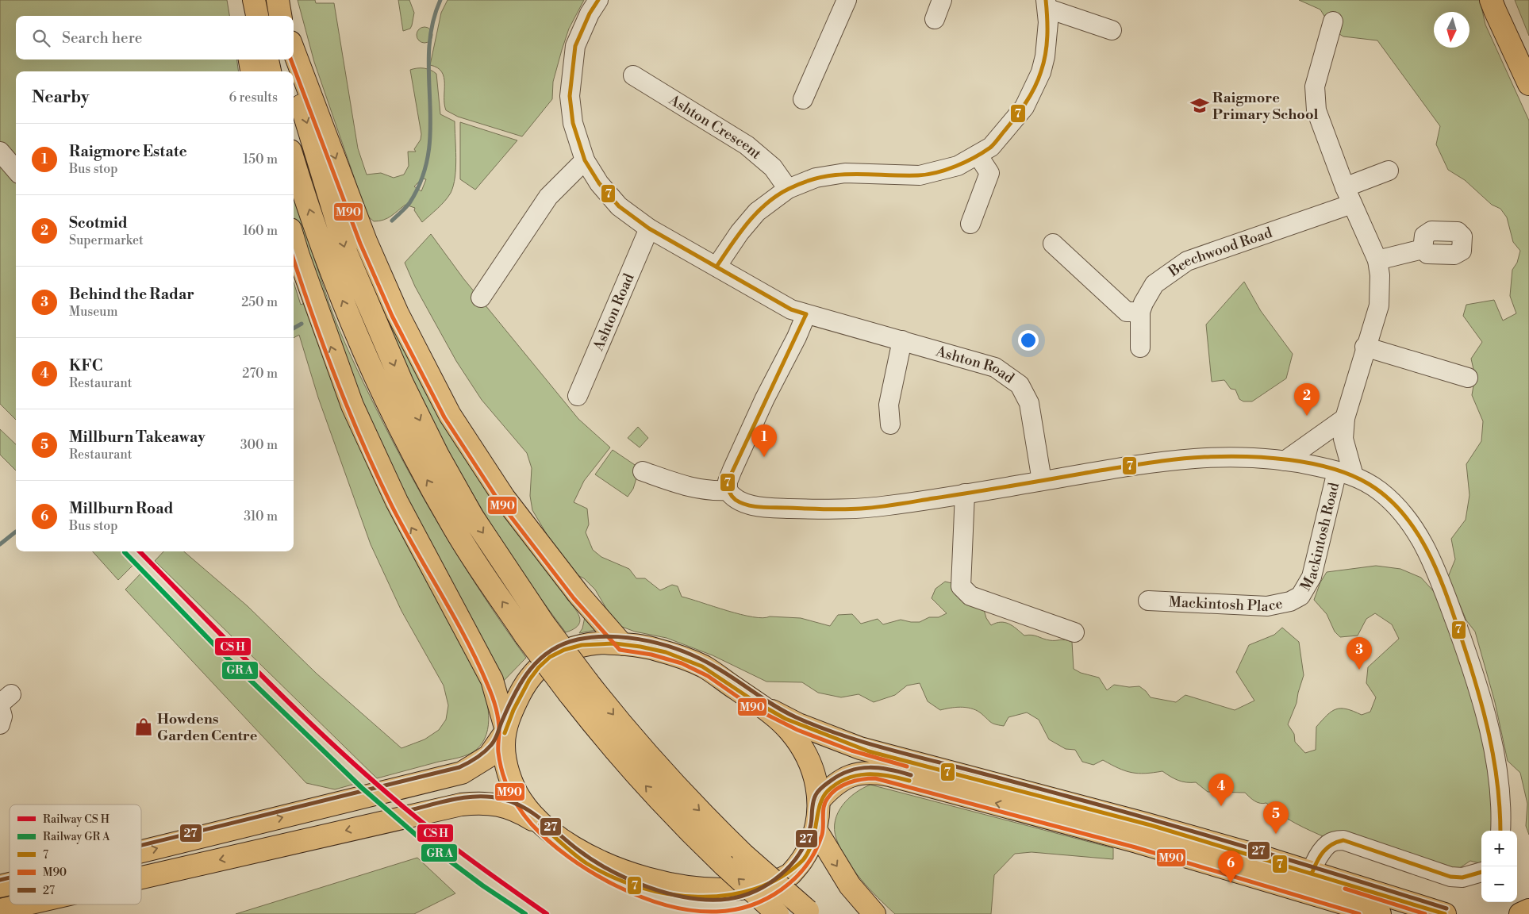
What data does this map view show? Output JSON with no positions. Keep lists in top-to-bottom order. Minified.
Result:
{"streets":{"street":["Ashton Crescent","Beechwood Road","Ashton Road","Mackintosh Road","Mackintosh Place"]},"crossings":[["Ashton Road","Mackintosh Road"],["Mackintosh Road","Mackintosh Place"]],"places":{"school or university":["Raigmore Primary School"],"shop":["Howdens Garden Centre"]},"lines":["transit line 7","transit line M90","transit line 27"],"legend":["Railway CS H","Railway GR A","7","M90","27"],"north":"bottom","page":{"search":"Search here","heading":["Nearby","6 results"],"list":[{"mark":"1","name":"Raigmore Estate","note":"Bus stop","value":"150 m"},{"mark":"2","name":"Scotmid","note":"Supermarket","value":"160 m"},{"mark":"3","name":"Behind the Radar","note":"Museum","value":"250 m"},{"mark":"4","name":"KFC","note":"Restaurant","value":"270 m"},{"mark":"5","name":"Millburn Takeaway","note":"Restaurant","value":"300 m"},{"mark":"6","name":"Millburn Road","note":"Bus stop","value":"310 m"}],"pins":["2","1","3","4","5","6"],"map_buttons":["+","−"]}}
